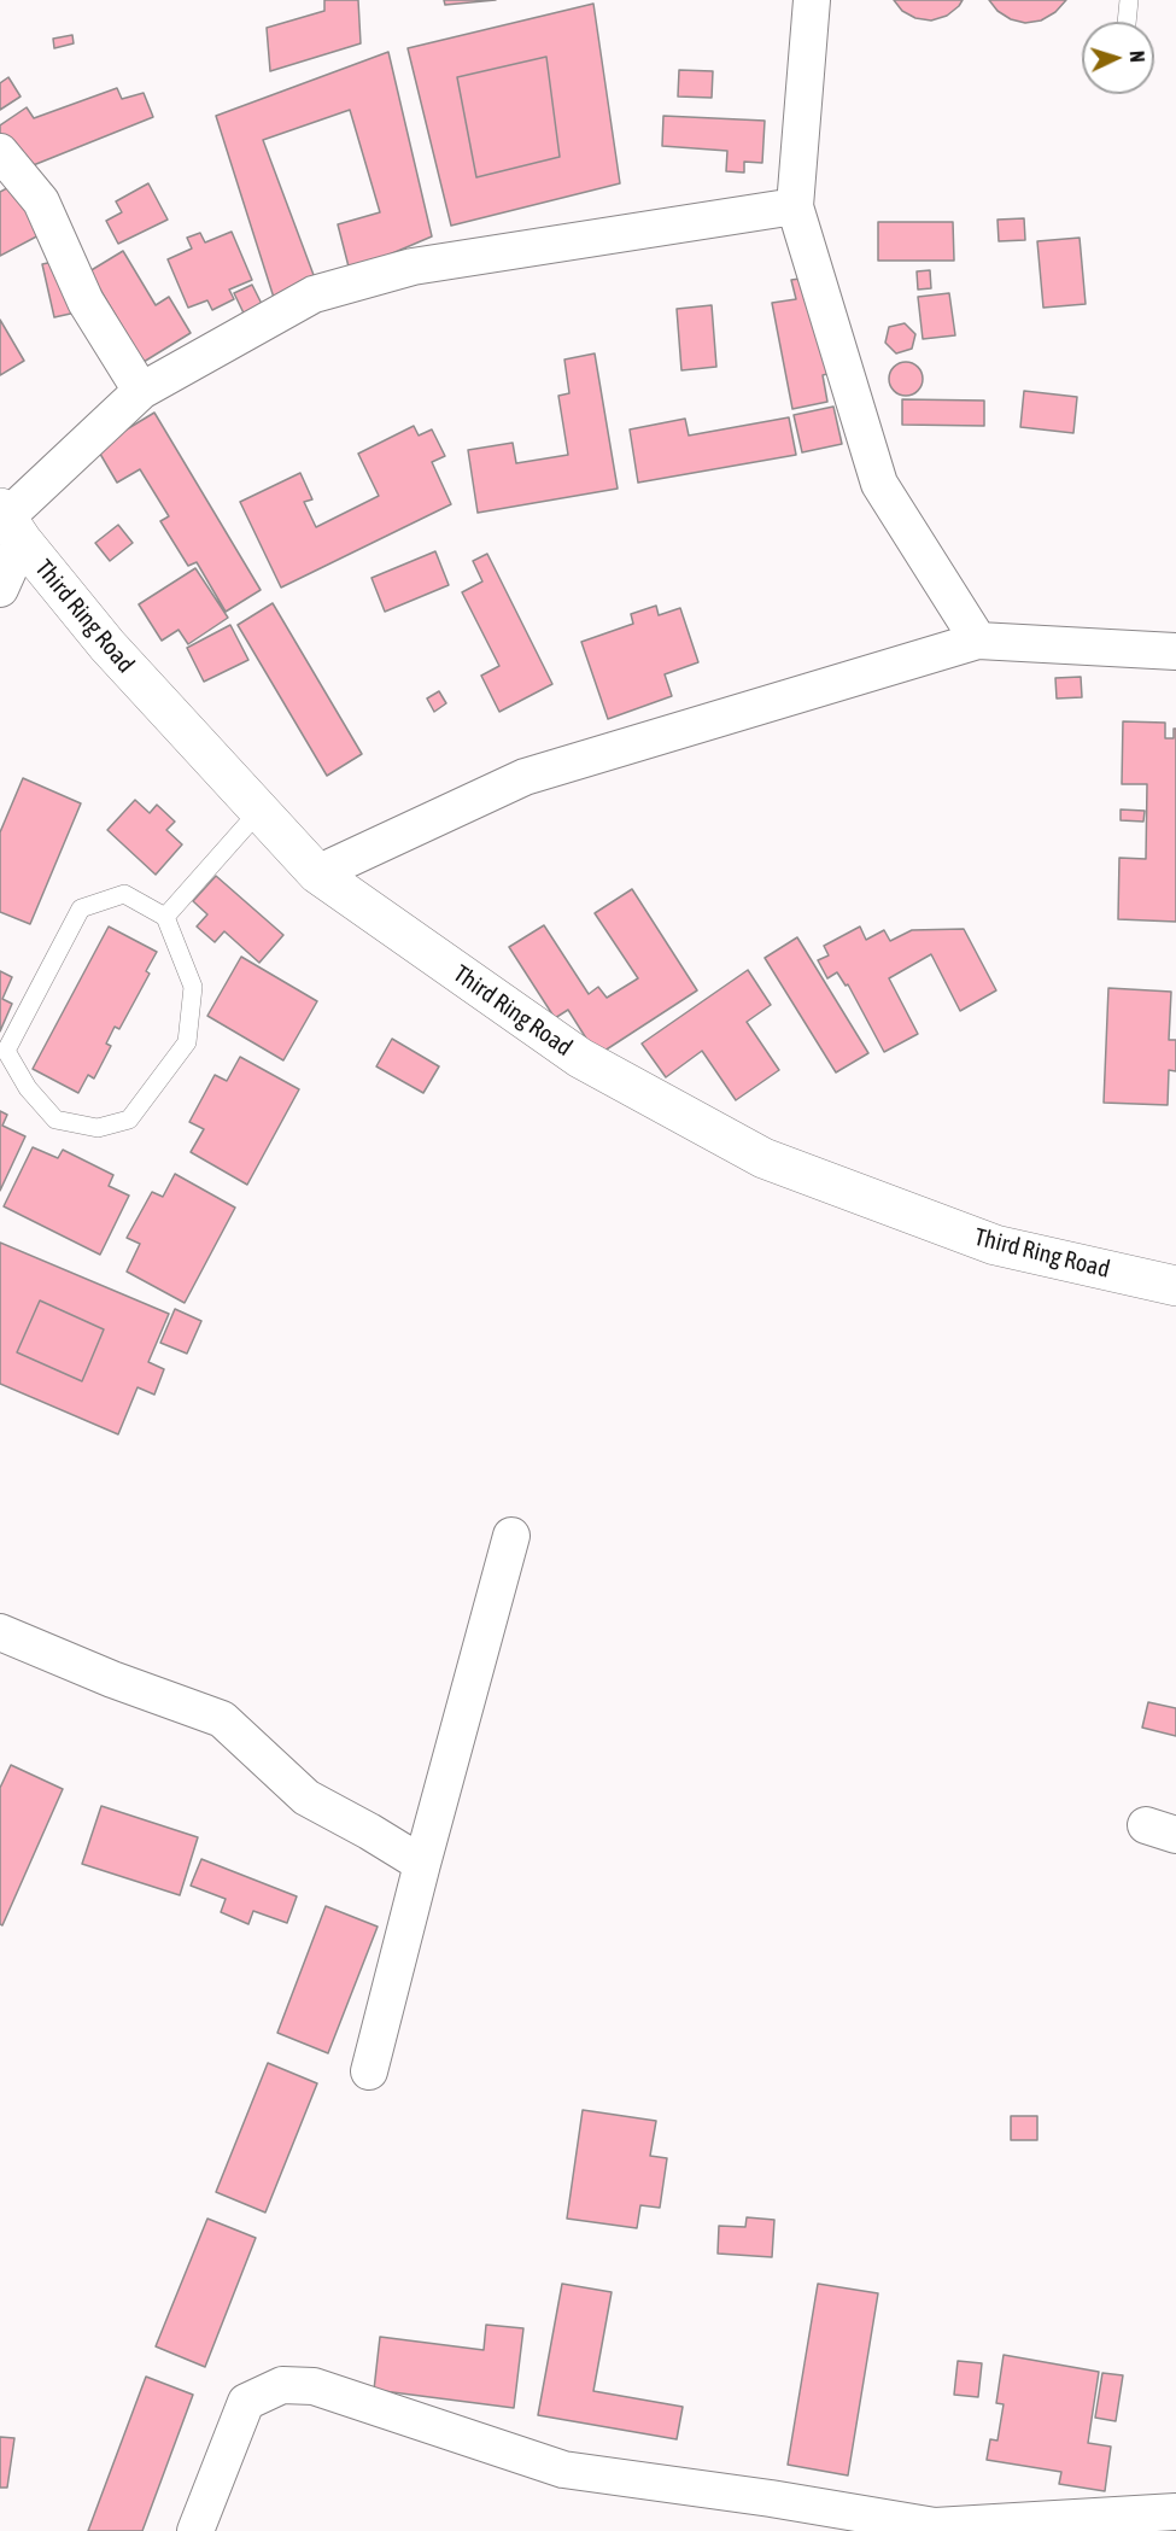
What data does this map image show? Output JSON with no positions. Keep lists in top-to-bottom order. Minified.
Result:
{"streets":{"street":["Third Ring Road"]},"north":"right"}
